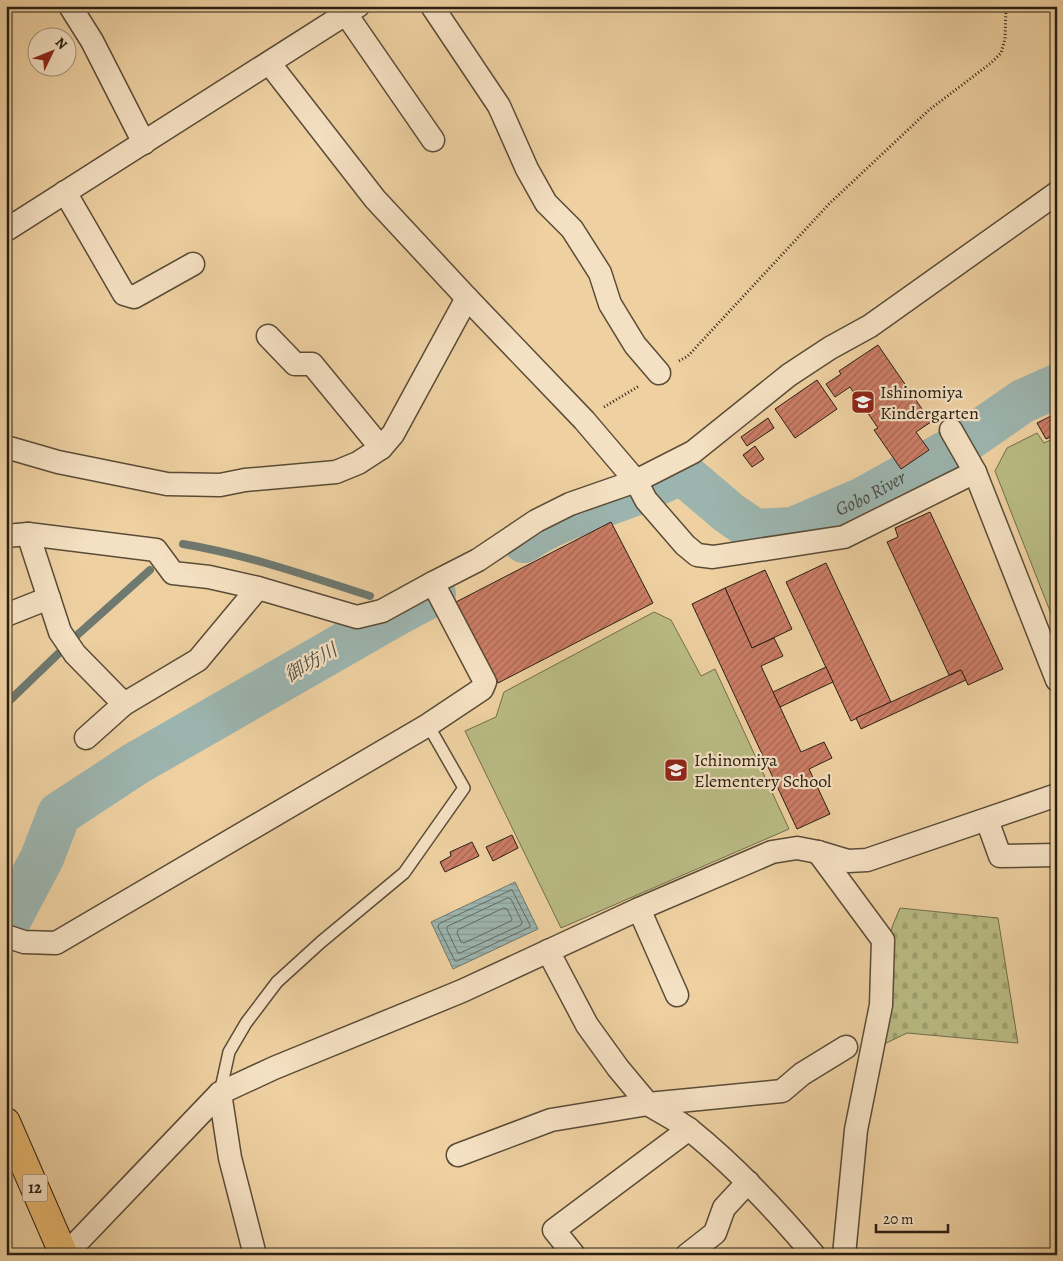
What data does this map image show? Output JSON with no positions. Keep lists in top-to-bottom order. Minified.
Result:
{"streets":{"main road":["12"]},"water":["Gobo River","御坊川"],"places":{"school or university":["Ishinomiya Kindergarten","Ichinomiya Elementery School"]},"scale_bar":"20 m","north":"top right"}
